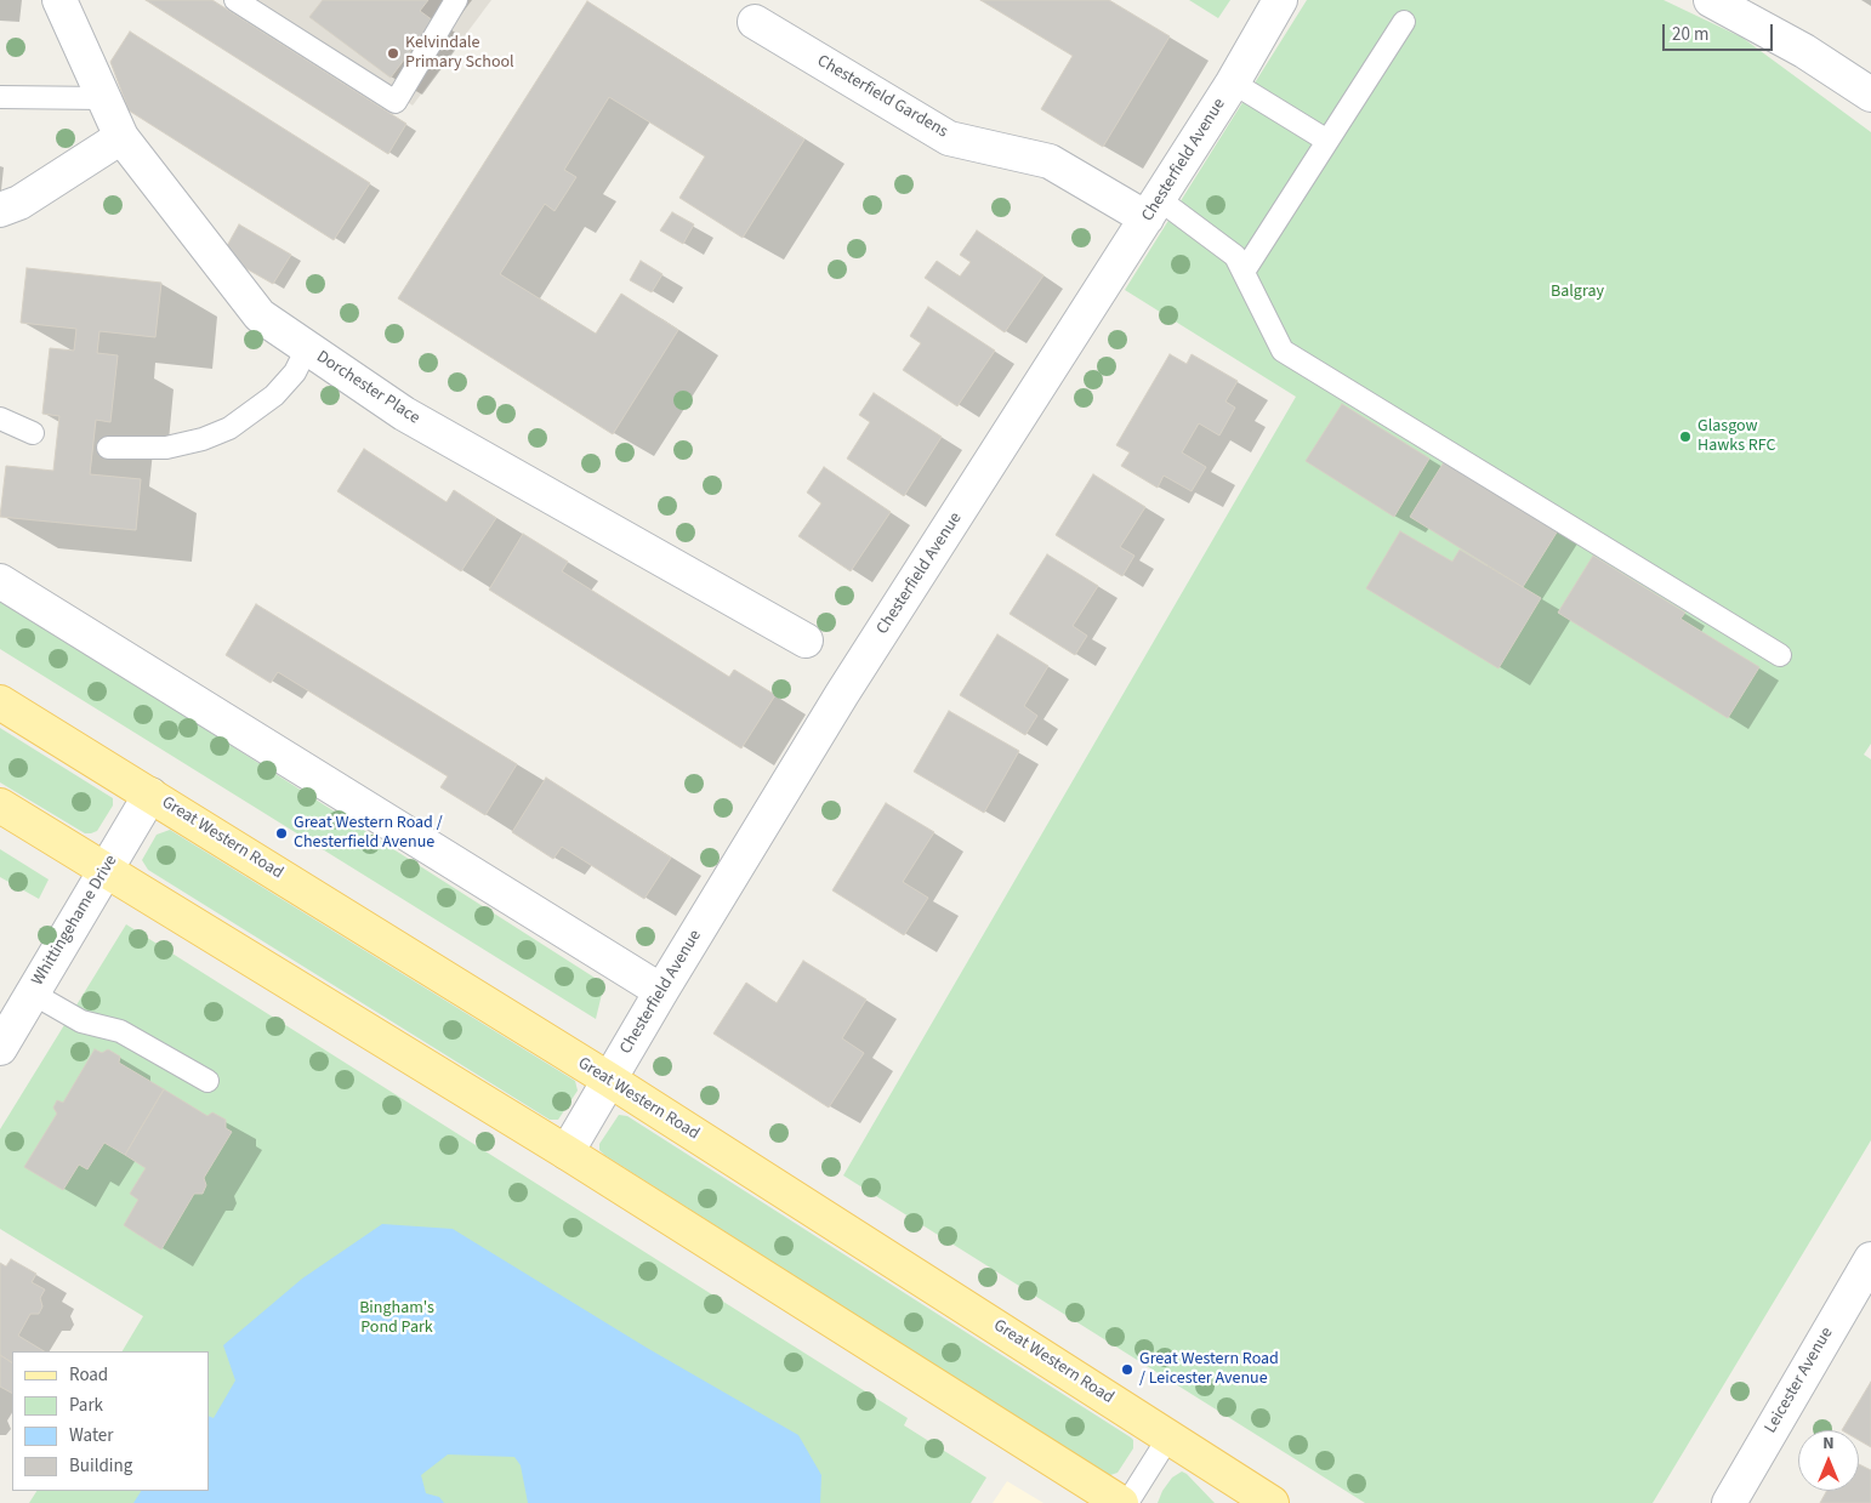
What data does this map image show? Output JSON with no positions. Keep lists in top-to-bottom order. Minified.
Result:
{"streets":{"main road":["Great Western Road"],"street":["Chesterfield Gardens","Chesterfield Avenue","Dorchester Place","Whittingehame Drive","Leicester Avenue"]},"crossings":[["Chesterfield Gardens","Chesterfield Avenue"],["Chesterfield Avenue","Great Western Road"],["Great Western Road","Whittingehame Drive"]],"parks":["Balgray","Bingham's Pond Park"],"places":["Kelvindale Primary School","Glasgow Hawks RFC","Great Western Road / Chesterfield Avenue","Great Western Road / Leicester Avenue"],"legend":["Road","Park","Water","Building"],"scale_bar":"20 m","north":"top"}
